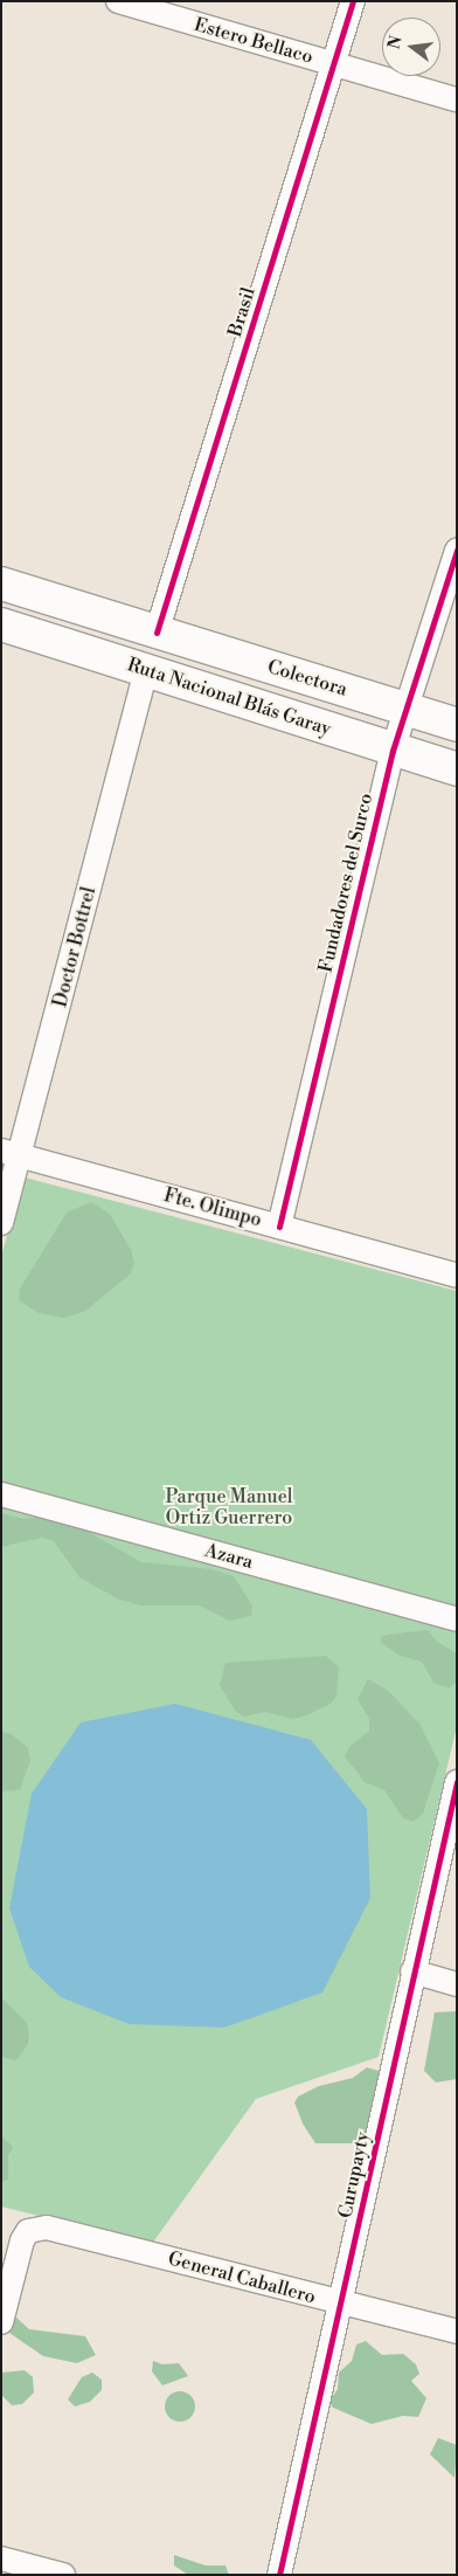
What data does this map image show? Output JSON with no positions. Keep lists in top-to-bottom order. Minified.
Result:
{"streets":{"main road":["Colectora","Ruta Nacional Blás Garay"],"street":["Estero Bellaco","Brasil","Fundadores del Surco","Doctor Bottrel","Fte. Olimpo","Azara","Curupayty","General Caballero"]},"crossings":[["Estero Bellaco","Brasil"],["Brasil","Colectora"],["Colectora","Fundadores del Surco"],["Ruta Nacional Blás Garay","Fundadores del Surco"],["Ruta Nacional Blás Garay","Doctor Bottrel"],["Fundadores del Surco","Fte. Olimpo"],["Doctor Bottrel","Fte. Olimpo"],["Curupayty","General Caballero"]],"parks":["Parque Manuel Ortiz Guerrero"],"north":"left"}
